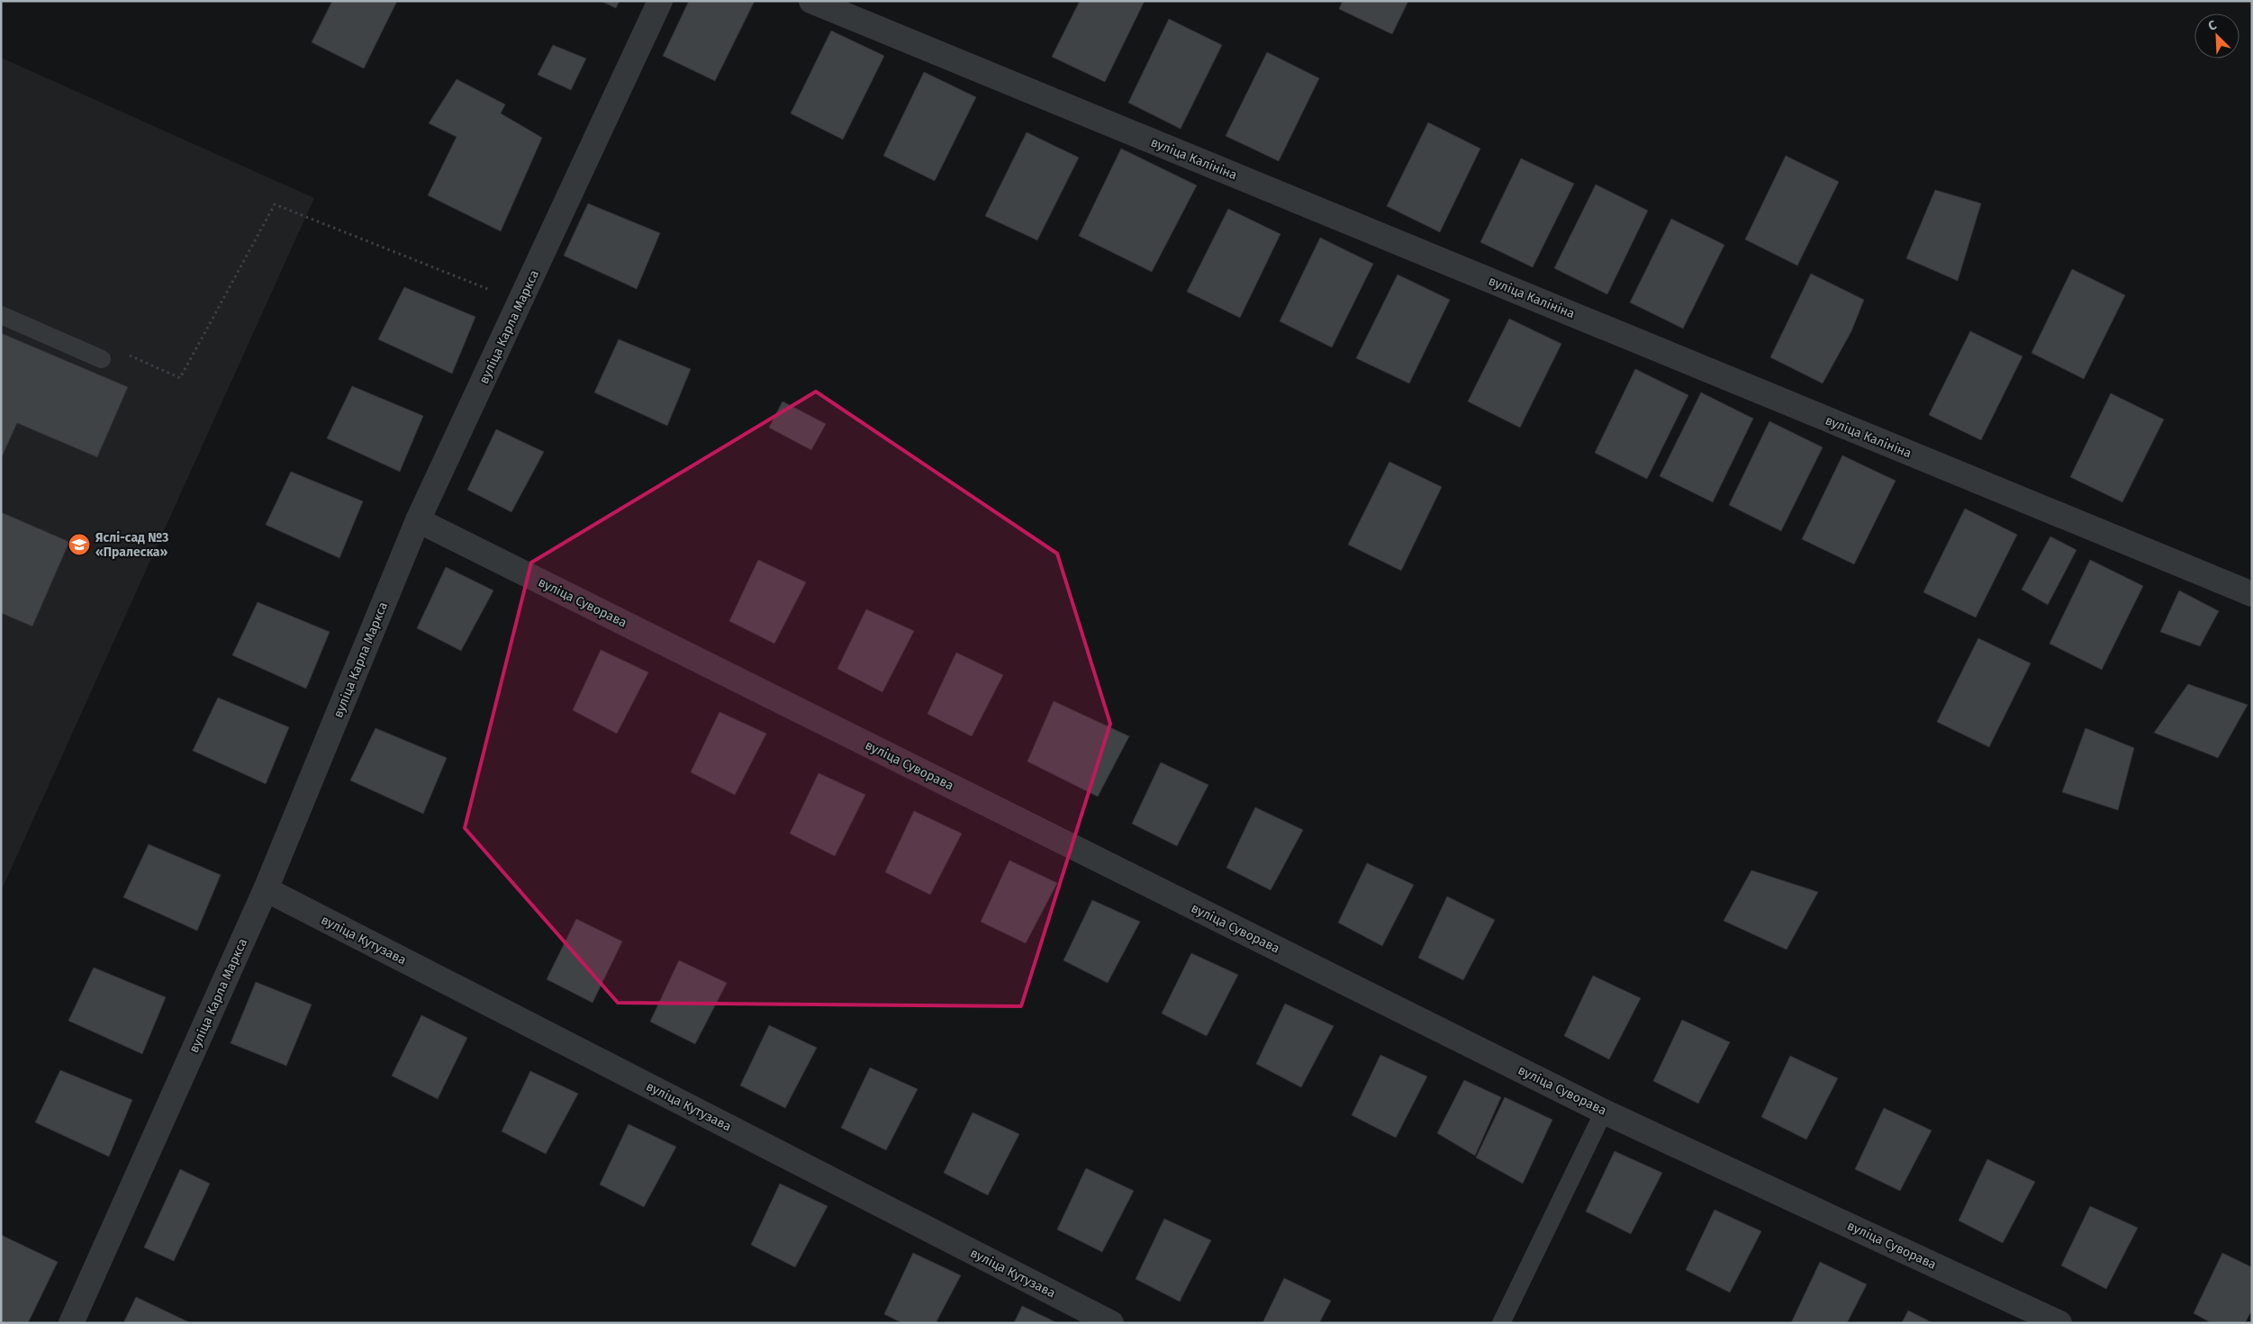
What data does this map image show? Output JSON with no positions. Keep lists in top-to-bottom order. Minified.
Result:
{"streets":{"street":["вуліца Калініна","вуліца Карла Маркса","вуліца Суворава","вуліца Кутузава"]},"crossings":[["вуліца Карла Маркса","вуліца Суворава"],["вуліца Карла Маркса","вуліца Кутузава"]],"places":{"school or university":["Яслі-сад №3 «Пралеска»"]},"north":"top left"}
